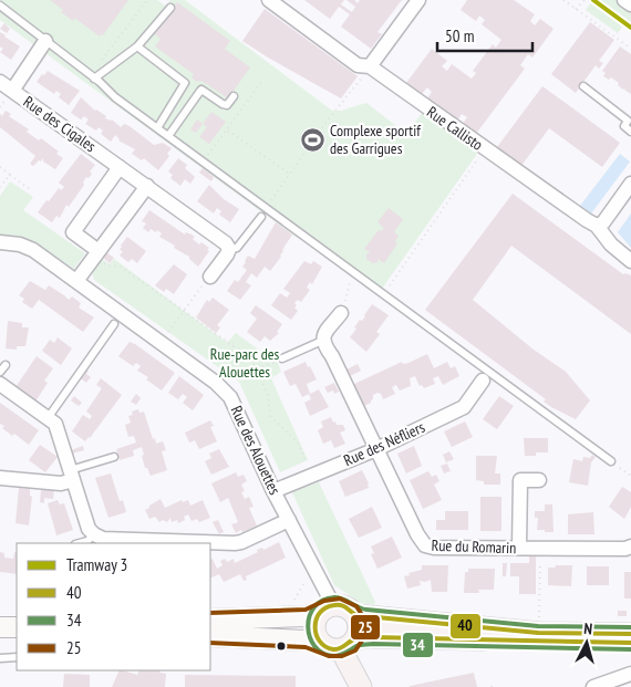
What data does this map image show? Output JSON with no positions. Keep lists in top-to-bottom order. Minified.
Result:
{"streets":{"street":["Rue des Cigales","Rue Callisto","Rue des Néfliers","Rue des Alouettes","Rue du Romarin"]},"crossings":[["Rue des Néfliers","Rue des Alouettes"],["Rue des Néfliers","Rue du Romarin"]],"parks":["Rue-parc des Alouettes"],"places":{"sports":["Complexe sportif des Garrigues"]},"lines":["tram line 3","transit line 34","transit line 25","transit line 40"],"legend":["Tramway 3","40","34","25"],"scale_bar":"50 m","north":"top"}
